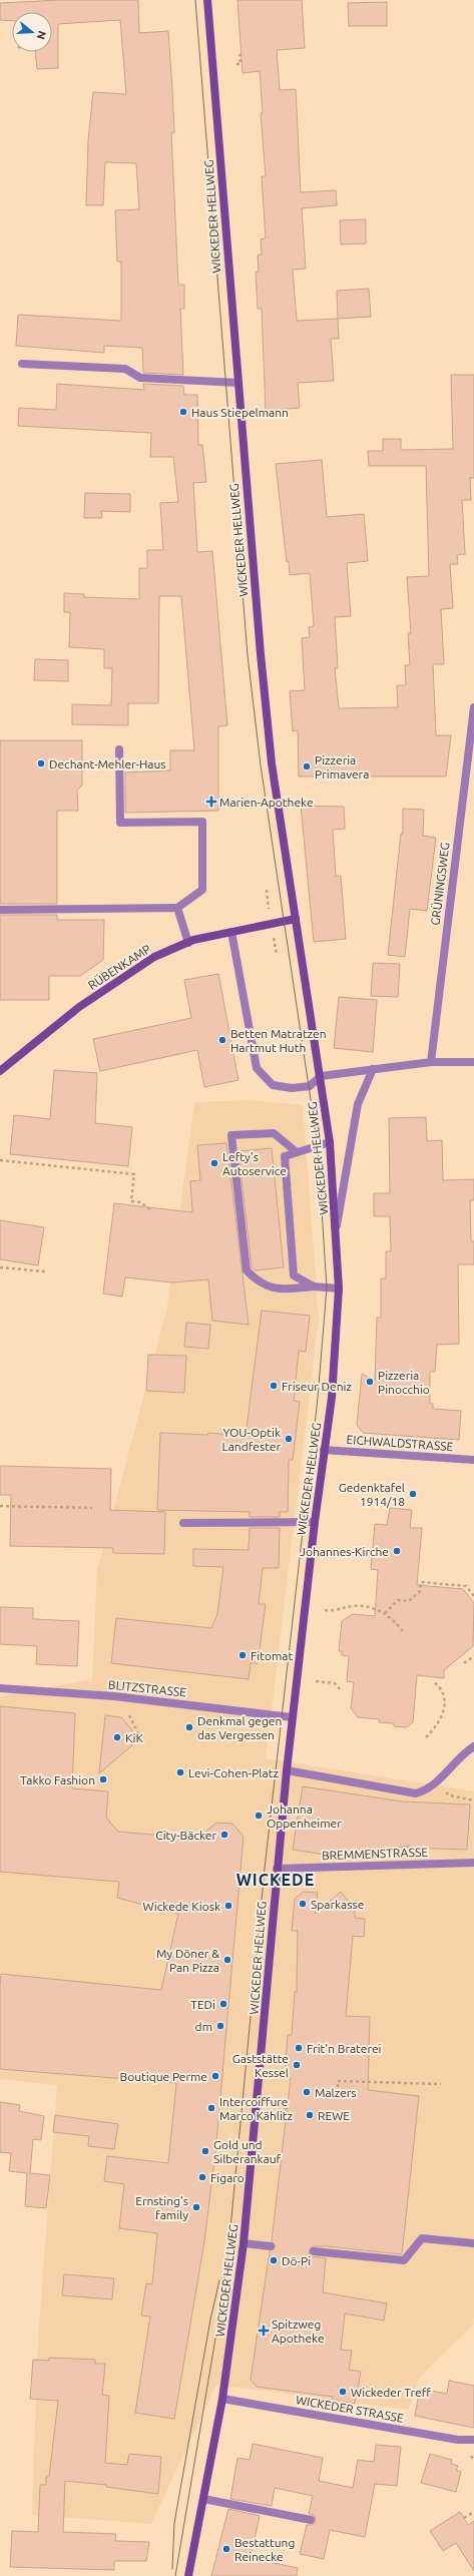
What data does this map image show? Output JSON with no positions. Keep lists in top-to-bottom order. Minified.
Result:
{"streets":{"main road":["WICKEDER HELLWEG","RÜBENKAMP"],"street":["GRÜNINGSWEG","EICHWALDSTRASSE","BLITZSTRASSE","BREMMENSTRASSE","WICKEDER STRASSE"]},"crossings":[["WICKEDER HELLWEG","RÜBENKAMP"],["WICKEDER HELLWEG","EICHWALDSTRASSE"],["WICKEDER HELLWEG","BLITZSTRASSE"],["WICKEDER HELLWEG","BREMMENSTRASSE"],["WICKEDER HELLWEG","WICKEDER STRASSE"]],"districts":["WICKEDE"],"places":{"other":["Haus Stiepelmann","Dechant-Mehler-Haus","Pizzeria Primavera","Betten Matratzen Hartmut Huth","Lefty's Autoservice","Pizzeria Pinocchio","Friseur Deniz","YOU-Optik Landfester","Gedenktafel 1914/18","Johannes-Kirche","Fitomat","Denkmal gegen das Vergessen","KiK","Levi-Cohen-Platz","Takko Fashion","Johanna Oppenheimer","City-Bäcker","Sparkasse","Wickede Kiosk","My Döner & Pan Pizza","TEDi","dm","Frit'n Braterei","Gaststätte Kessel","Boutique Perme","Malzers","Intercoiffure Marco Kählitz","REWE","Gold und Silberankauf","Figaro","Ernsting's family","Dö-Pi","Wickeder Treff","Bestattung Reinecke"],"health":["Marien-Apotheke","Spitzweg Apotheke"]},"north":"right"}
